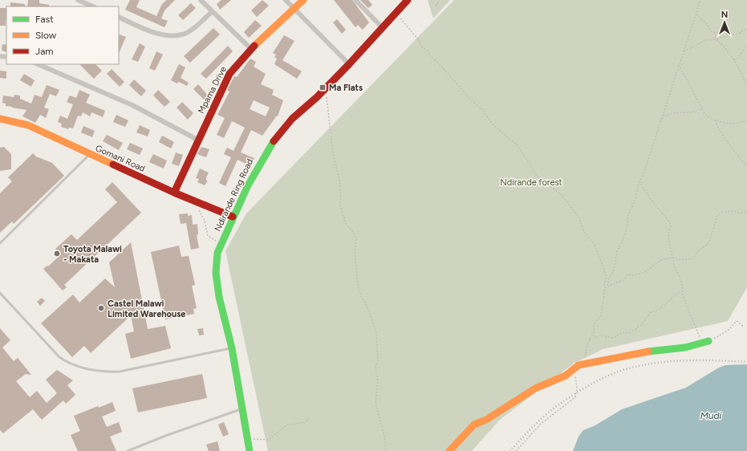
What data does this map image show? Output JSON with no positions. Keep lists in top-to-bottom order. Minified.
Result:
{"streets":{"street":["Mpama Drive","Gomani Road","Ndirande Ring Road"]},"crossings":[["Mpama Drive","Gomani Road"],["Gomani Road","Ndirande Ring Road"]],"water":["Mudi"],"parks":["Ndirande forest"],"places":{"transit":["Ma Flats"],"other":["Toyota Malawi - Makata","Castel Malawi Limited Warehouse"]},"legend":["Fast","Slow","Jam"],"north":"top"}
